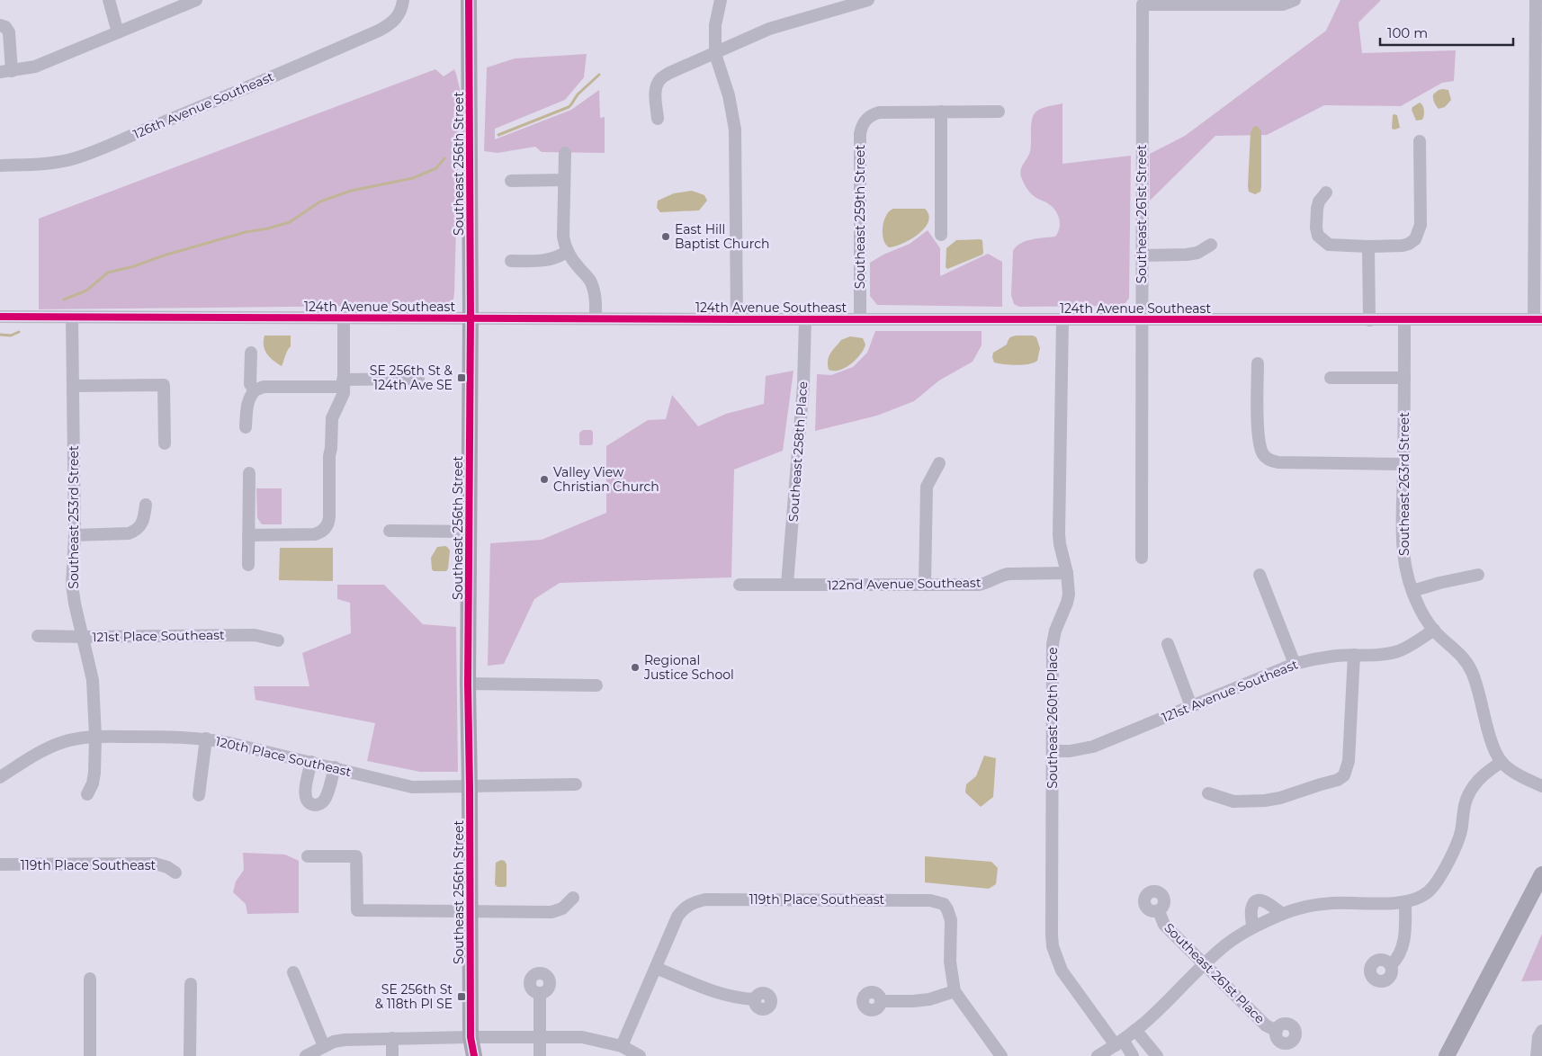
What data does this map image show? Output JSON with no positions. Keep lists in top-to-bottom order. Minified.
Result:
{"streets":{"main road":["Southeast 256th Street"],"street":["126th Avenue Southeast","Southeast 261st Street","Southeast 259th Street","124th Avenue Southeast","Southeast 258th Place","Southeast 263rd Street","Southeast 253rd Street","122nd Avenue Southeast","121st Place Southeast","121st Avenue Southeast","Southeast 260th Place","120th Place Southeast","119th Place Southeast","Southeast 261st Place"]},"crossings":[["Southeast 256th Street","124th Avenue Southeast"],["Southeast 256th Street","120th Place Southeast"],["Southeast 261st Street","124th Avenue Southeast"],["Southeast 259th Street","124th Avenue Southeast"],["124th Avenue Southeast","Southeast 258th Place"],["124th Avenue Southeast","Southeast 263rd Street"],["124th Avenue Southeast","Southeast 253rd Street"],["124th Avenue Southeast","Southeast 260th Place"],["Southeast 258th Place","122nd Avenue Southeast"],["Southeast 263rd Street","121st Avenue Southeast"],["Southeast 253rd Street","121st Place Southeast"],["Southeast 253rd Street","120th Place Southeast"],["122nd Avenue Southeast","Southeast 260th Place"],["121st Avenue Southeast","Southeast 260th Place"]],"places":{"other":["East Hill Baptist Church","Valley View Christian Church","Regional Justice School"],"transit":["SE 256th St & 124th Ave SE","SE 256th St & 118th Pl SE"]},"scale_bar":"100 m"}
